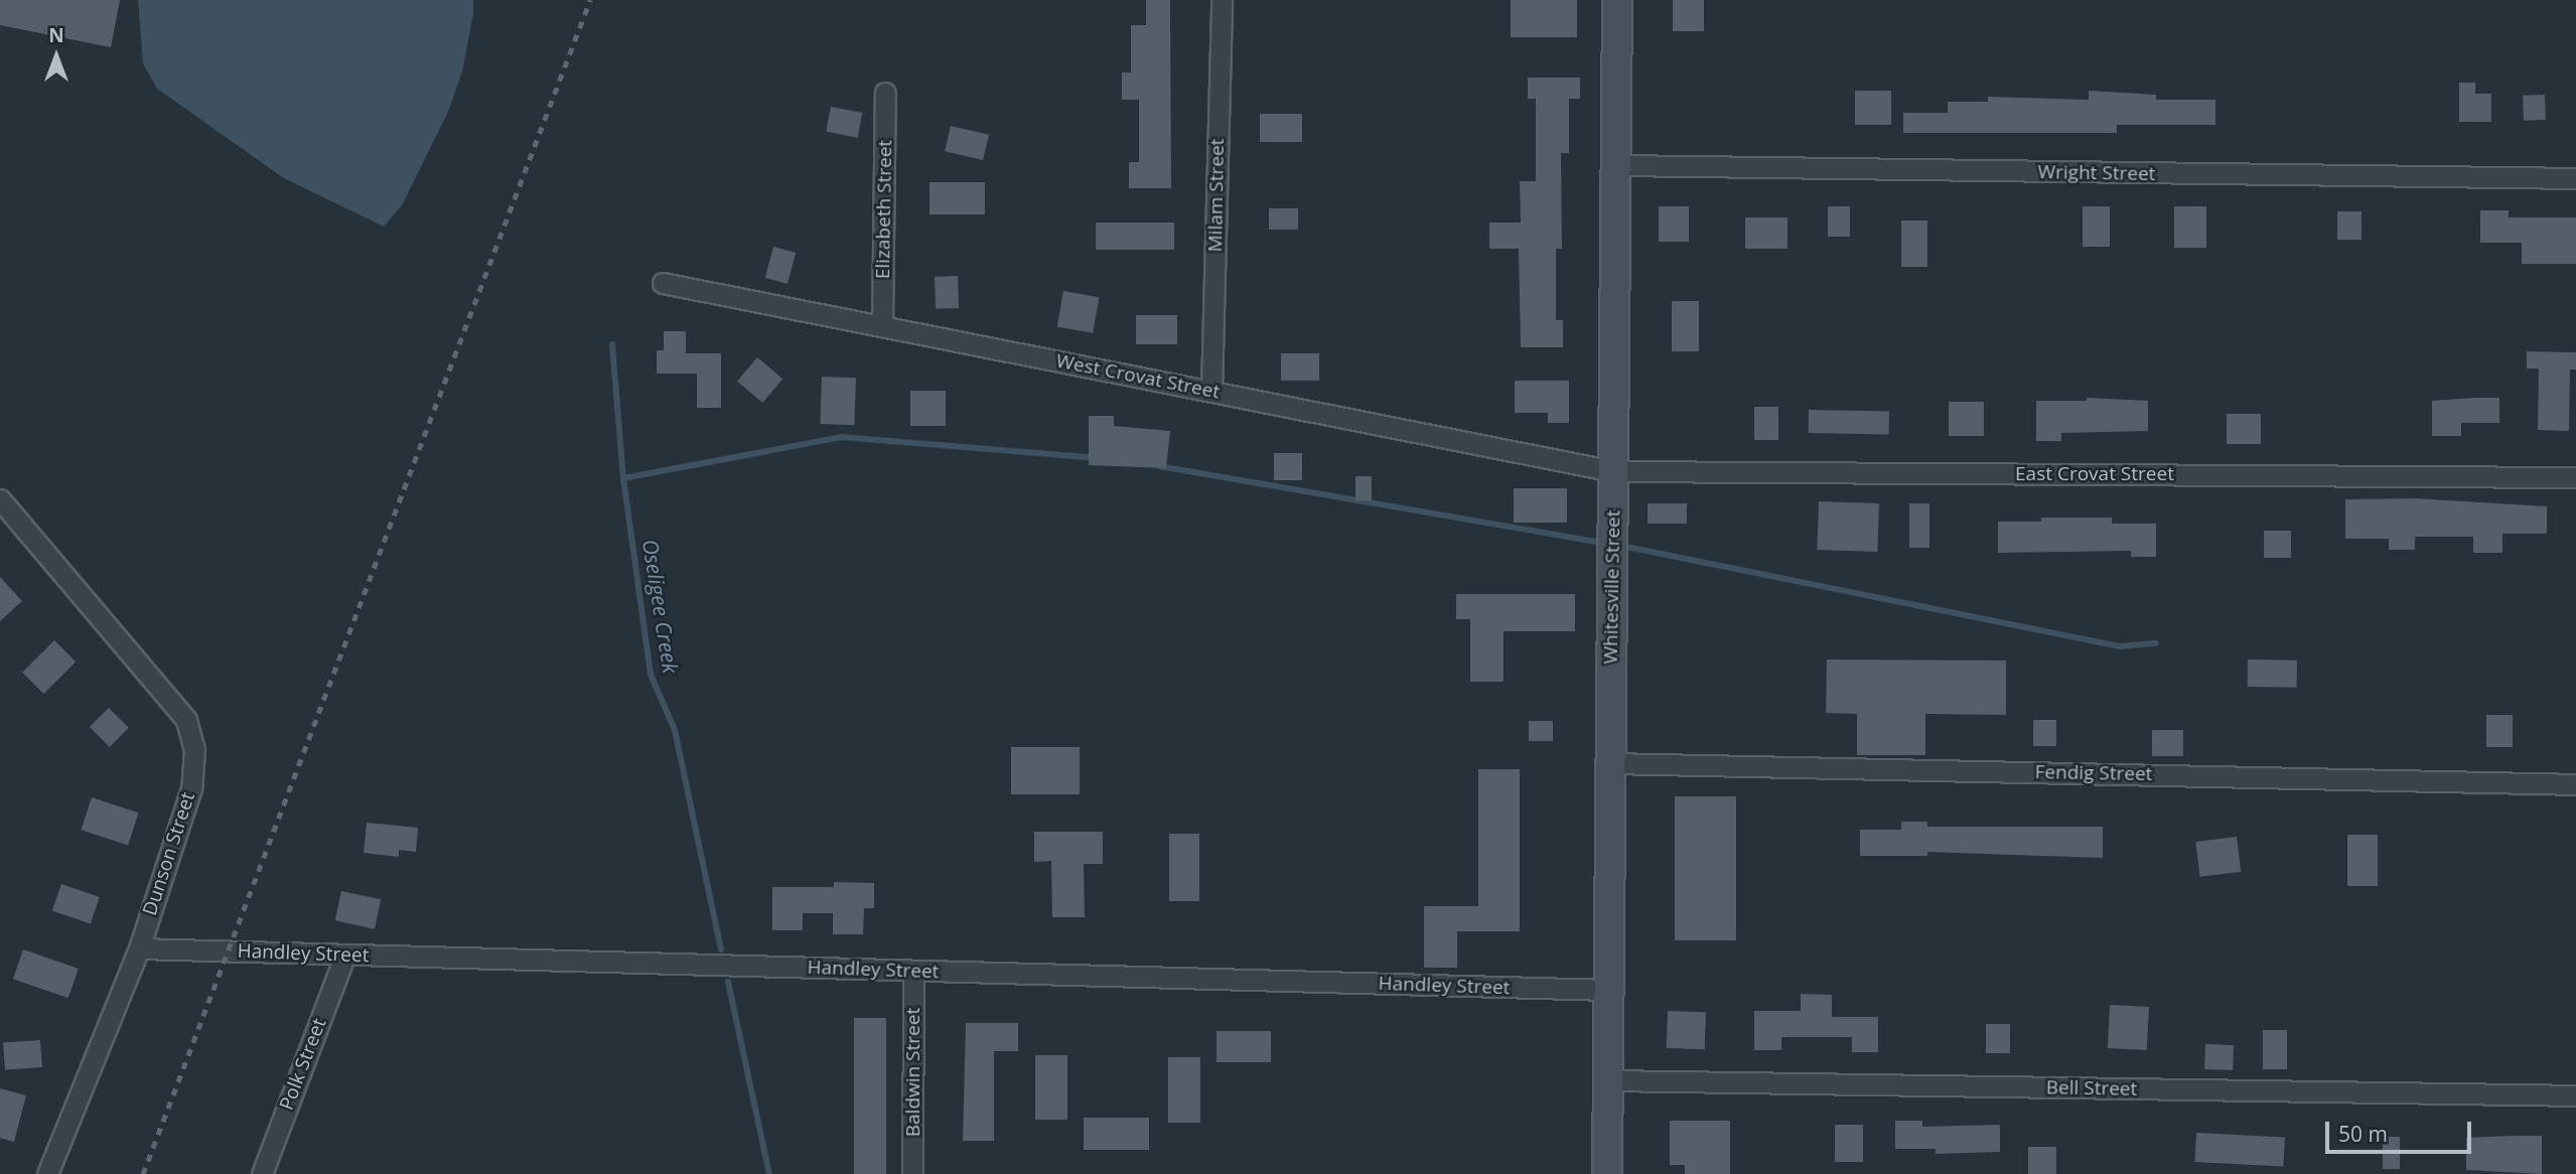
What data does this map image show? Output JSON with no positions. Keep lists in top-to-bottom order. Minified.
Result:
{"streets":{"main road":["Whitesville Street"],"street":["Wright Street","Milam Street","Elizabeth Street","West Crovat Street","East Crovat Street","Fendig Street","Dunson Street","Handley Street","Polk Street","Baldwin Street","Bell Street"]},"crossings":[["Wright Street","Whitesville Street"],["Milam Street","West Crovat Street"],["Elizabeth Street","West Crovat Street"],["West Crovat Street","East Crovat Street"],["West Crovat Street","Whitesville Street"],["East Crovat Street","Whitesville Street"],["Whitesville Street","Fendig Street"],["Whitesville Street","Handley Street"],["Whitesville Street","Bell Street"],["Dunson Street","Handley Street"],["Handley Street","Polk Street"],["Handley Street","Baldwin Street"]],"water":["Oseligee Creek"],"scale_bar":"50 m","north":"top"}
